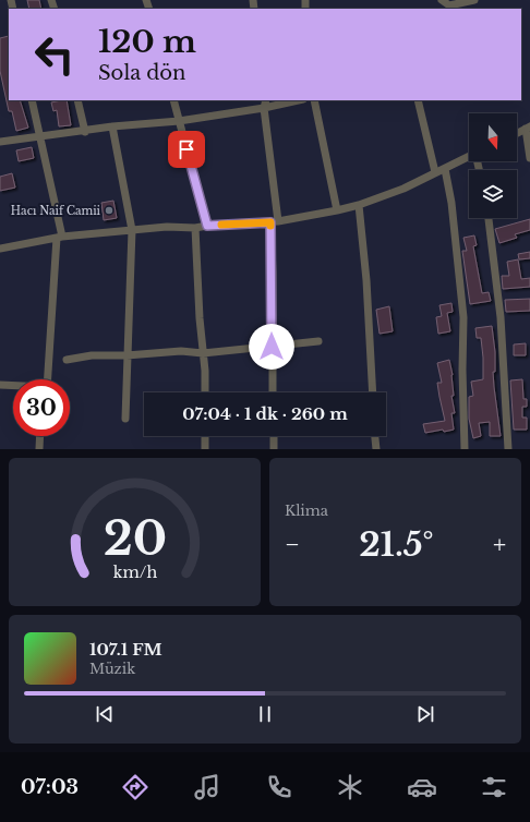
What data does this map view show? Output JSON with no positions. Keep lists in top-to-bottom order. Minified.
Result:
{"places":["Hacı Naif Camii"],"north":"bottom","page":{"turn":["120 m","Sola dön"],"limit":"30","trip":"07:04 · 1 dk · 260 m","tile":"Klima","heat":["−","21.5°","+"],"song":["107.1 FM","Müzik"],"tabs":"07:03","gauge":["20","km/h"]}}
